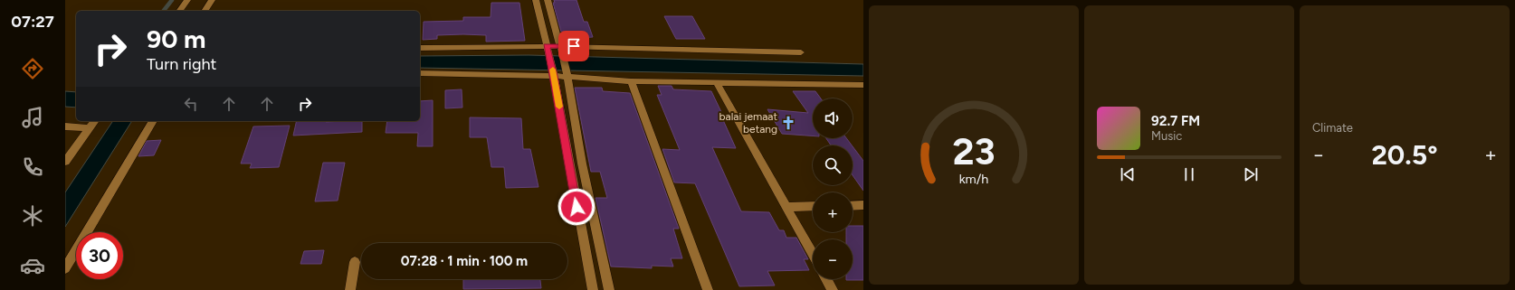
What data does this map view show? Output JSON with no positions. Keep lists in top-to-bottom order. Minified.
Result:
{"places":{"church":["balai jemaat betang"]},"page":{"tabs":"07:27","tile":"Climate","turn":["90 m","Turn right"],"map_buttons":["+","−"],"song":["92.7 FM","Music"],"heat":["−","20.5°","+"],"limit":"30","trip":"07:28 · 1 min · 100 m","gauge":["23","km/h"]}}
